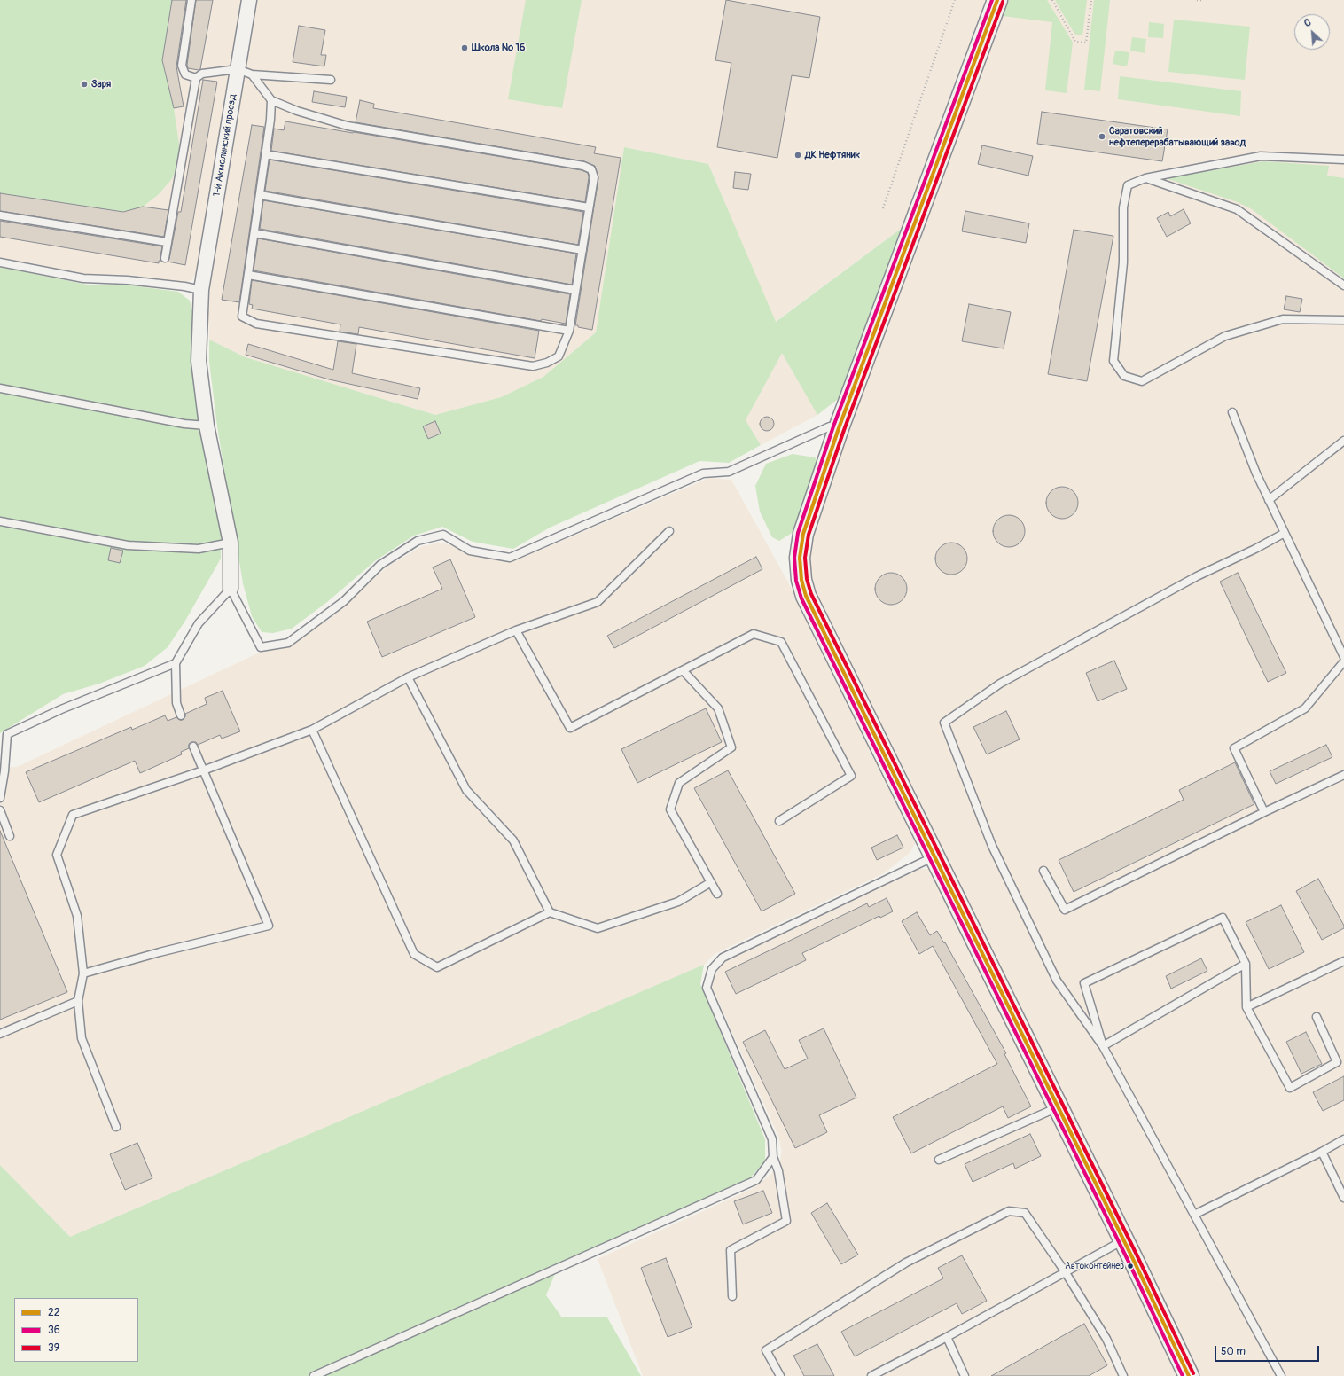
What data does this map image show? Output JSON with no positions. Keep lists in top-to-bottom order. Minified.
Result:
{"streets":{"street":["1-й Акмолинский проезд"]},"places":["Школа № 16","Заря","Саратовский нефтеперерабатывающий завод","ДК Нефтяник","Автоконтейнер"],"lines":["transit line 22","transit line 36","transit line 39"],"legend":["22","36","39"],"scale_bar":"50 m","north":"top left"}
